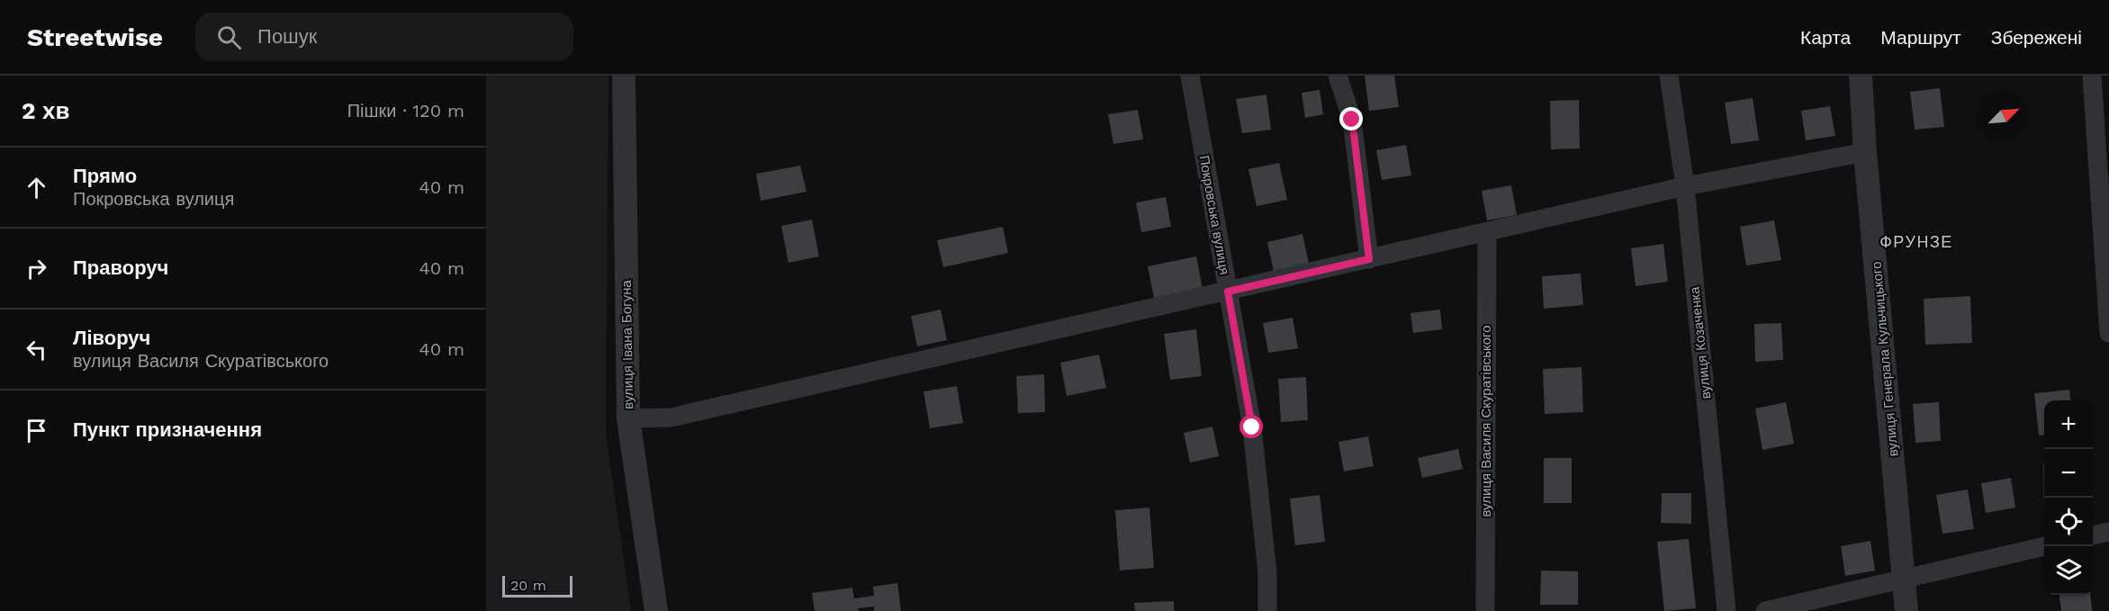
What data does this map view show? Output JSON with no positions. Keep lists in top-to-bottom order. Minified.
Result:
{"streets":{"street":["Покровська вулиця","вулиця Козаченка","вулиця Івана Богуна","вулиця Генерала Кульчицького","вулиця Василя Скуратівського"]},"districts":["ФРУНЗЕ"],"scale_bar":"20 m","north":"top right","page":{"header":"Streetwise","search":"Пошук","nav":["Карта","Маршрут","Збережені"],"heading":["2 хв","Пішки · 120 m"],"list":[["Прямо","Покровська вулиця","40 m"],["Праворуч","40 m"],["Ліворуч","вулиця Василя Скуратівського","40 m"],"Пункт призначення"],"map_buttons":["+","−"],"scale":"20 m"}}
